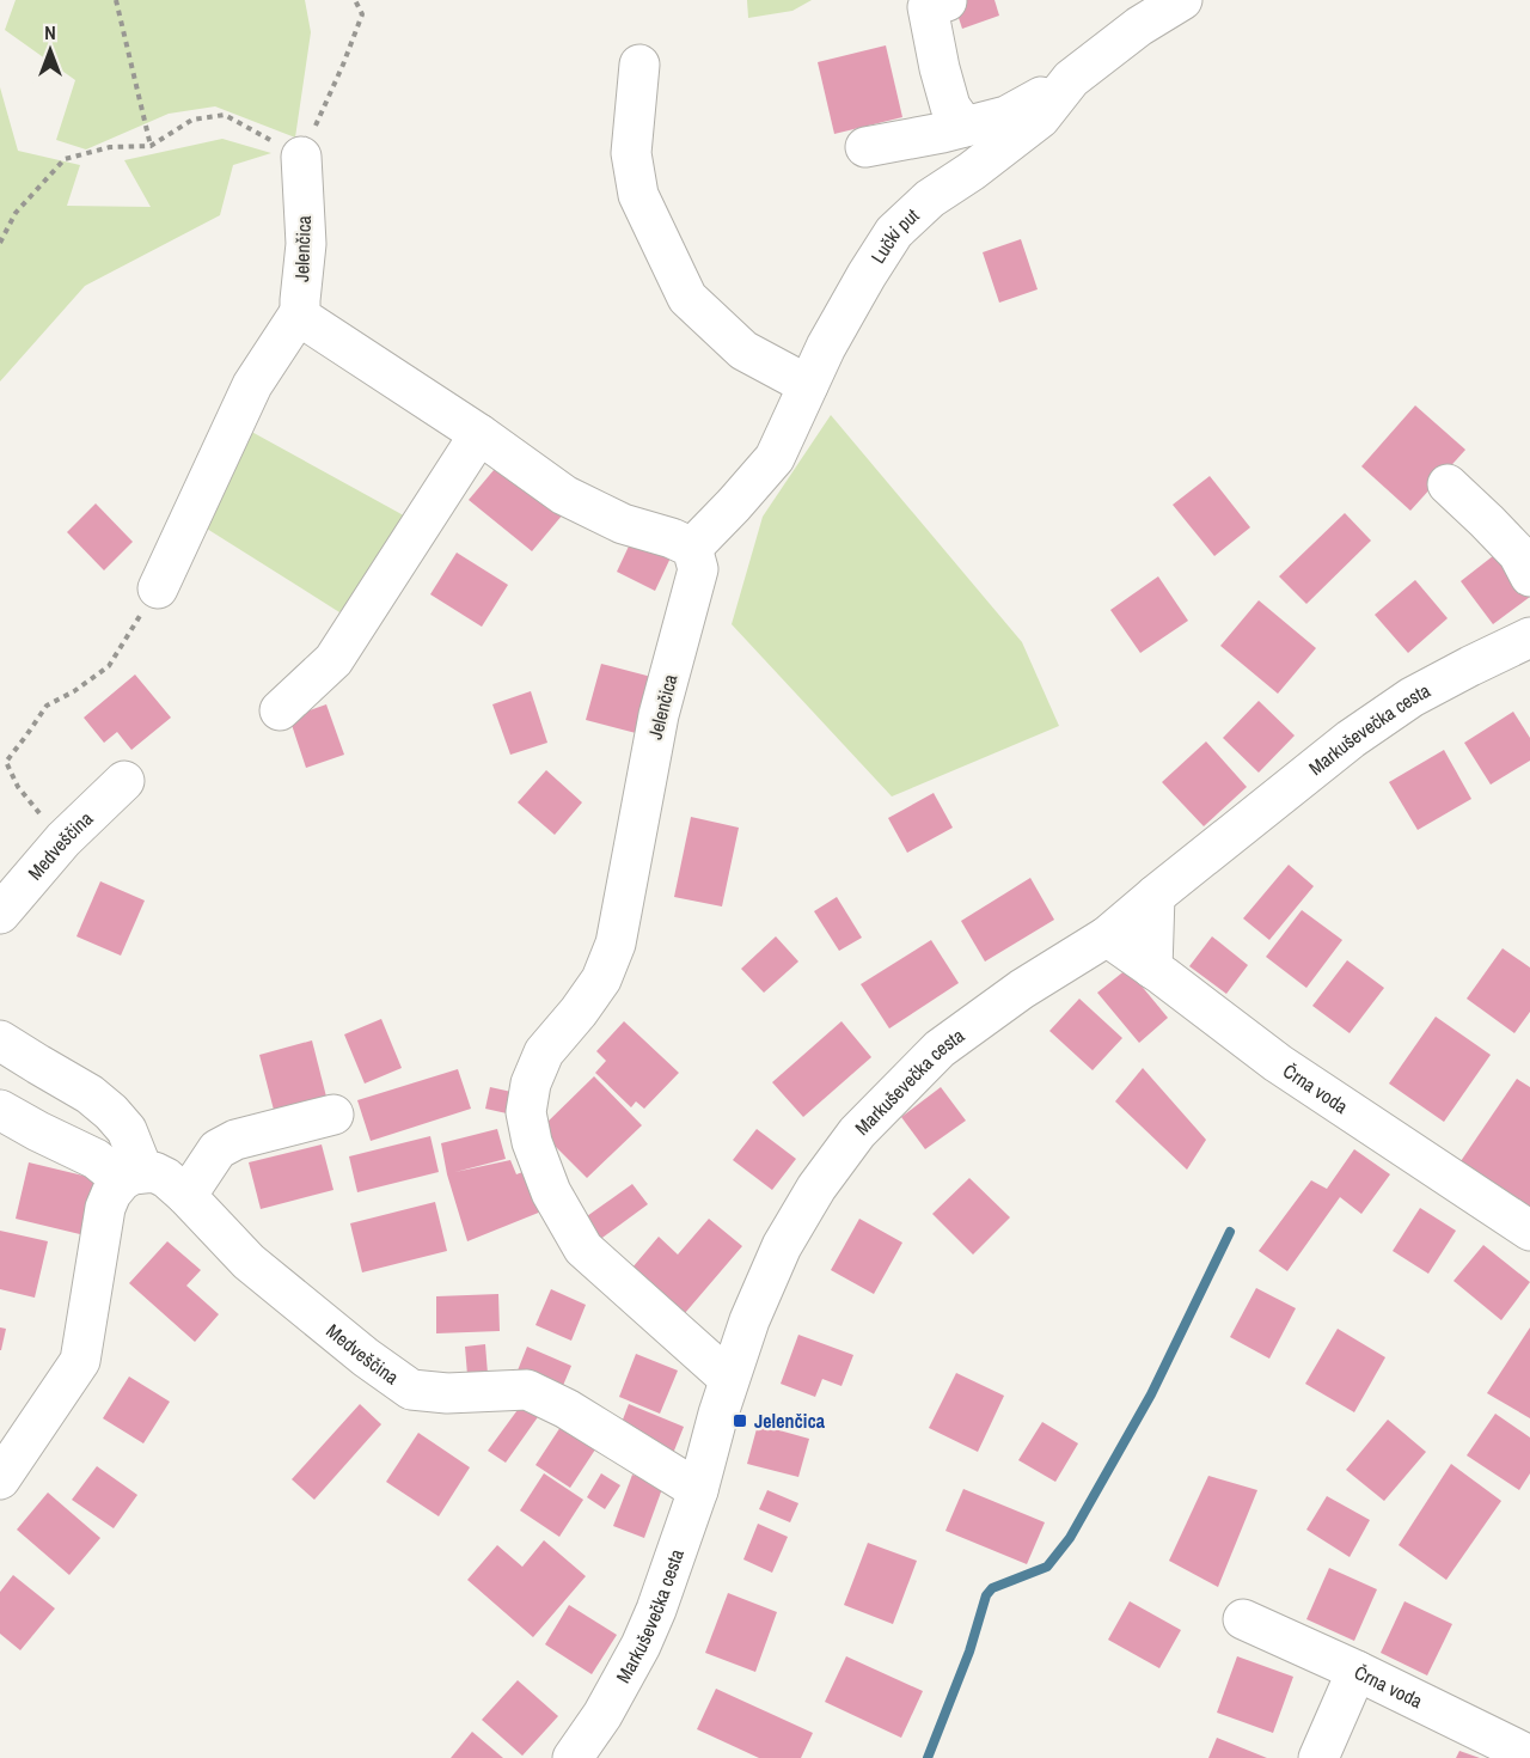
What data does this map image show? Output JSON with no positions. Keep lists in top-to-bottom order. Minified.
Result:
{"streets":{"street":["Lučki put","Jelenčica","Markuševečka cesta","Medveščina","Črna voda"]},"crossings":[["Lučki put","Jelenčica"],["Jelenčica","Markuševečka cesta"],["Markuševečka cesta","Medveščina"],["Markuševečka cesta","Črna voda"]],"places":{"transit":["Jelenčica"]},"north":"top"}
